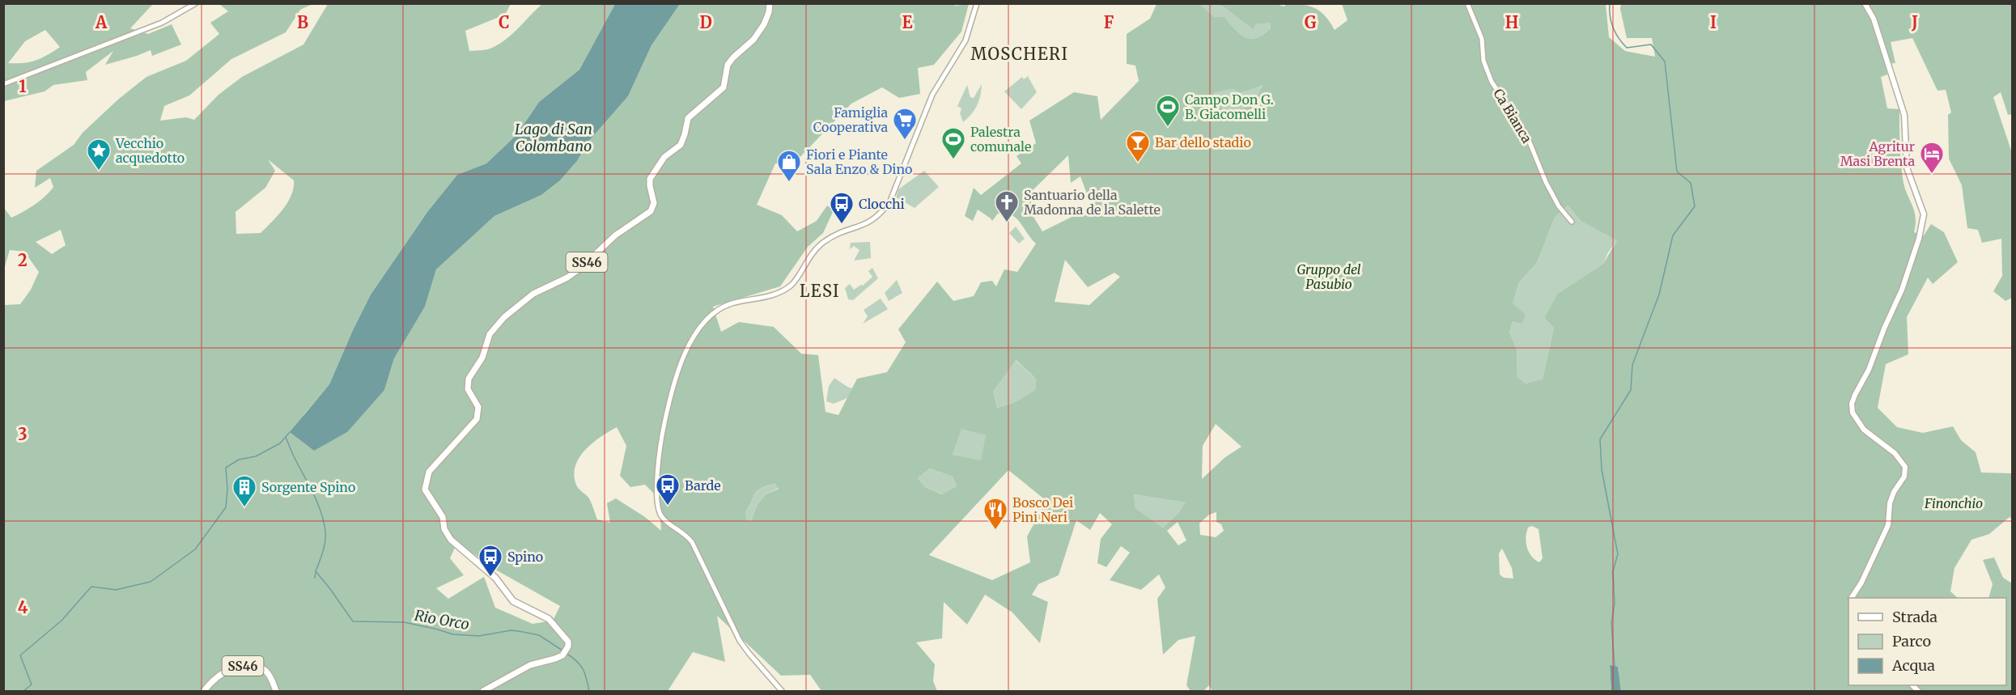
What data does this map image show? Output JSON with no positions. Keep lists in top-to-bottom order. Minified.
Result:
{"streets":{"main road":["SS46"],"street":["Ca Bianca"]},"districts":["MOSCHERI","LESI"],"water":["Lago di San Colombano","Rio Orco"],"parks":["Gruppo del Pasubio","Finonchio"],"places":{"sports":["Campo Don G. B. Giacomelli","Palestra comunale"],"supermarket":["Famiglia Cooperativa"],"bar":["Bar dello stadio"],"place":["Vecchio acquedotto"],"hotel":["Agritur Masi Brenta"],"shop":["Fiori e Piante Sala Enzo & Dino"],"church":["Santuario della Madonna de la Salette"],"bus stop":["Clocchi","Barde","Spino"],"building":["Sorgente Spino"],"restaurant":["Bosco Dei Pini Neri"]},"legend":["Strada","Parco","Acqua"],"grid":{"columns":["A","B","C","D","E","F","G","H","I","J"],"rows":["1","2","3","4"]}}
